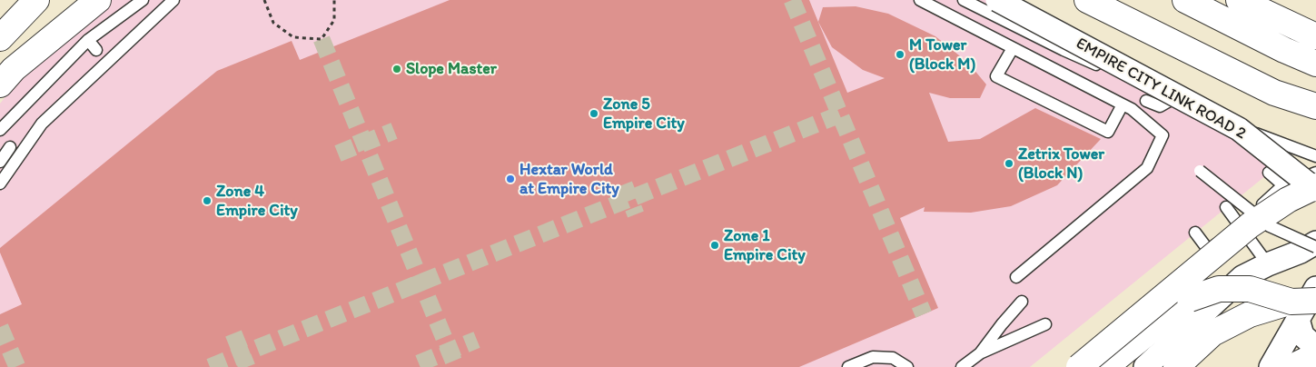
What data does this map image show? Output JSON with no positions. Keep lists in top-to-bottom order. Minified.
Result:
{"streets":{"street":["EMPIRE CITY LINK ROAD 2"]},"places":["M Tower (Block M)","Slope Master","Zone 5 Empire City","Zetrix Tower (Block N)","Hextar World at Empire City","Zone 4 Empire City","Zone 1 Empire City"]}
